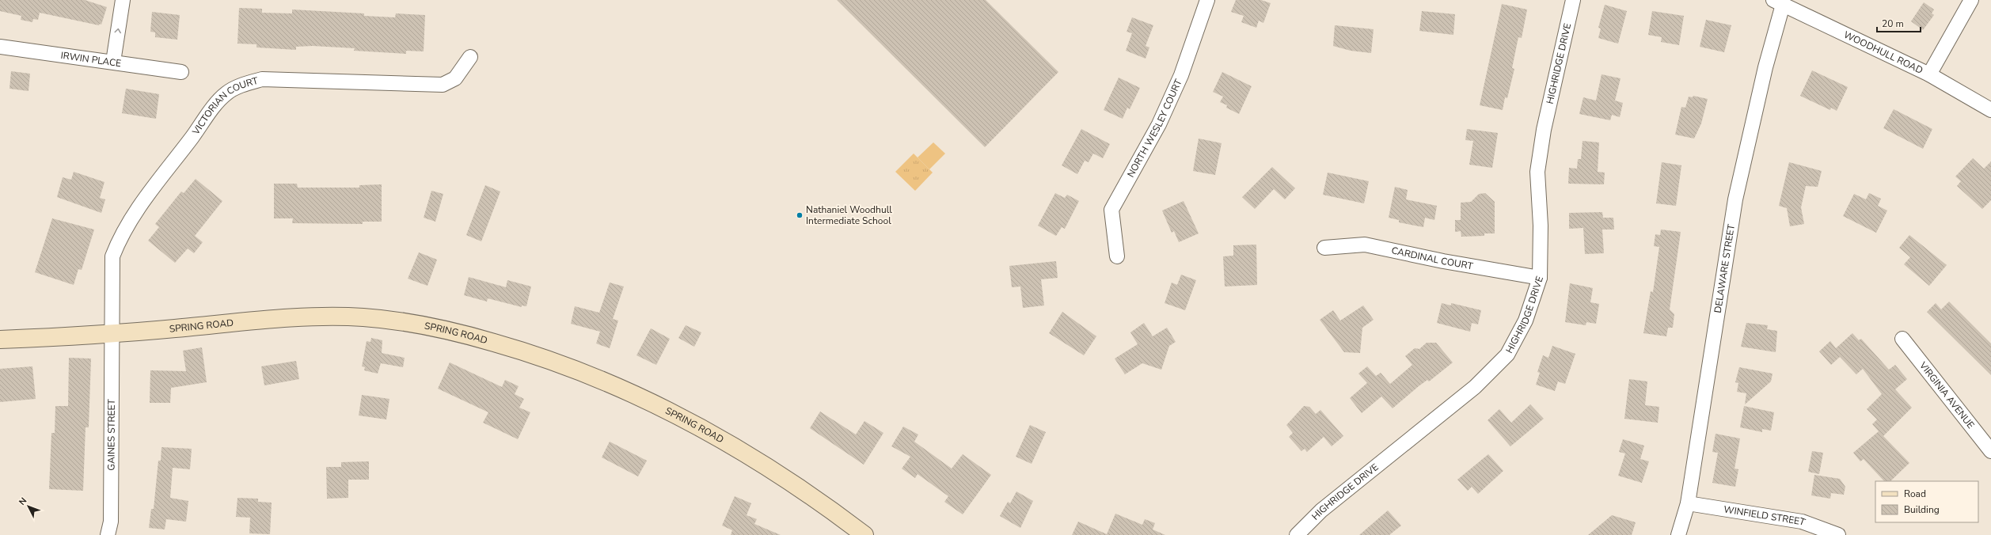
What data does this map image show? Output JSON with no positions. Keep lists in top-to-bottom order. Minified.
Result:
{"streets":{"main road":["SPRING ROAD"],"street":["WOODHULL ROAD","IRWIN PLACE","HIGHRIDGE DRIVE","VICTORIAN COURT","NORTH WESLEY COURT","CARDINAL COURT","DELAWARE STREET","VIRGINIA AVENUE","GAINES STREET","WINFIELD STREET"]},"crossings":[["WOODHULL ROAD","DELAWARE STREET"],["HIGHRIDGE DRIVE","CARDINAL COURT"],["VICTORIAN COURT","SPRING ROAD"],["VICTORIAN COURT","GAINES STREET"],["DELAWARE STREET","WINFIELD STREET"],["SPRING ROAD","GAINES STREET"]],"places":["Nathaniel Woodhull Intermediate School"],"legend":["Road","Building"],"scale_bar":"20 m","north":"top left"}
